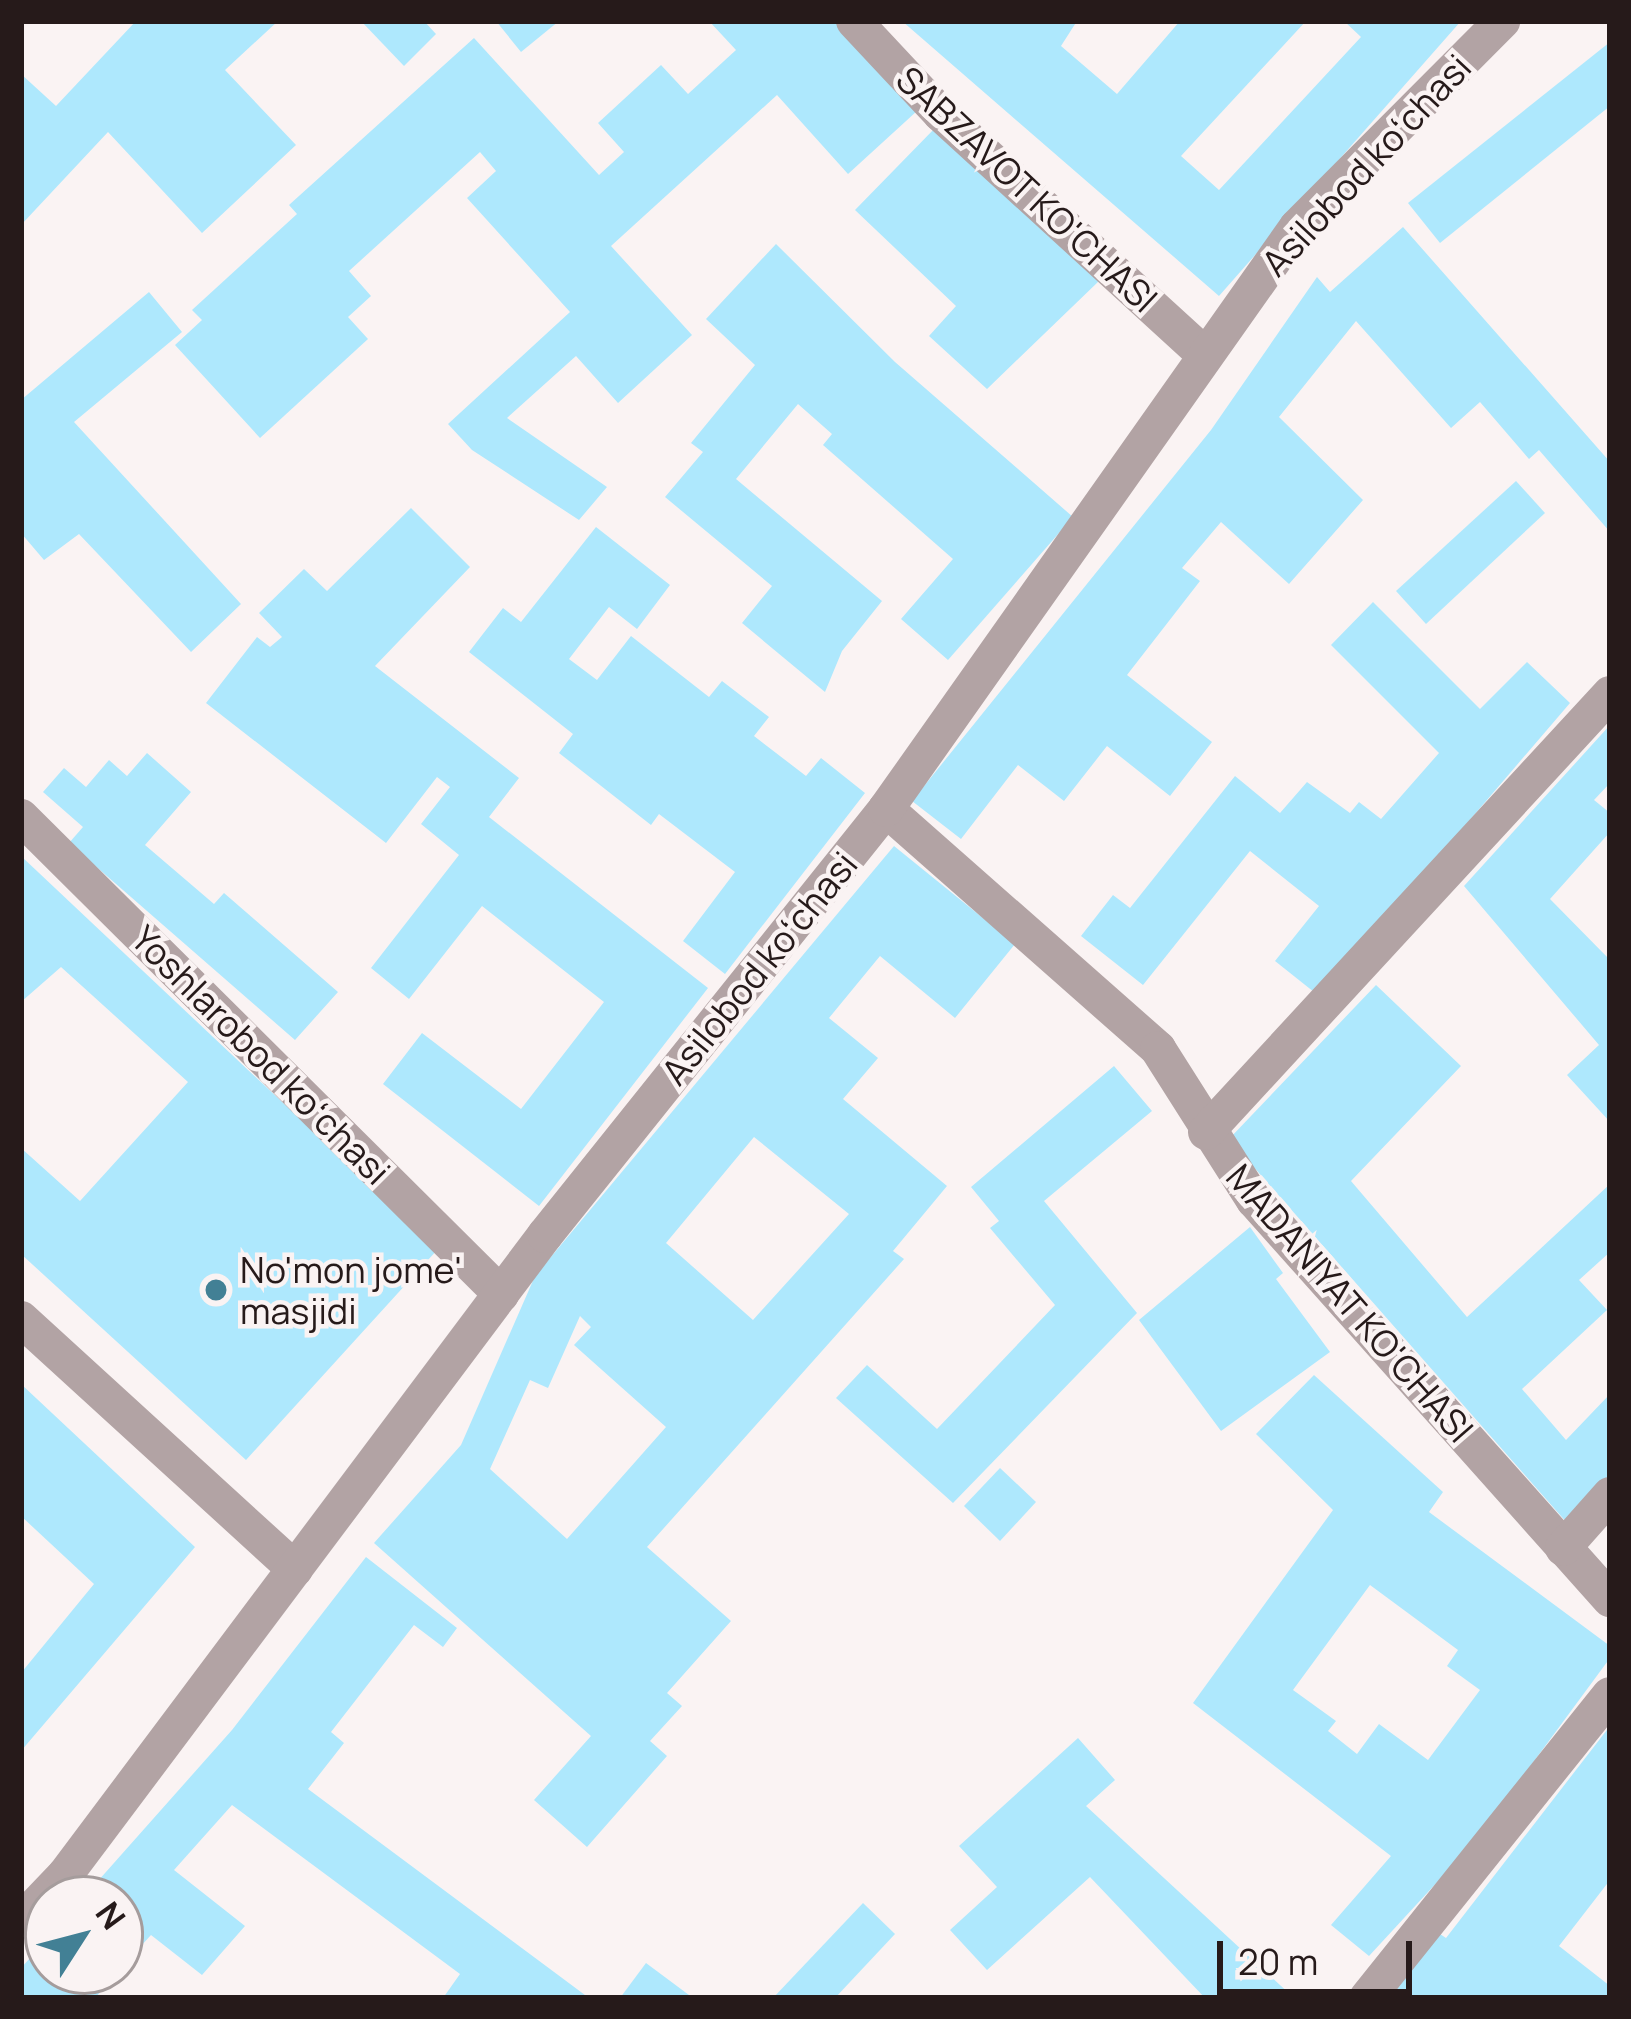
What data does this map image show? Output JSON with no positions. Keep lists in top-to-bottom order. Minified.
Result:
{"streets":{"street":["Asilobod koʻchasi","SABZAVOT KO'CHASI","Yoshlarobod koʻchasi","MADANIYAT KO'CHASI"]},"crossings":[["Asilobod koʻchasi","SABZAVOT KO'CHASI"],["Asilobod koʻchasi","Yoshlarobod koʻchasi"],["Asilobod koʻchasi","MADANIYAT KO'CHASI"]],"places":["No'mon jome' masjidi"],"scale_bar":"20 m","north":"top right"}
